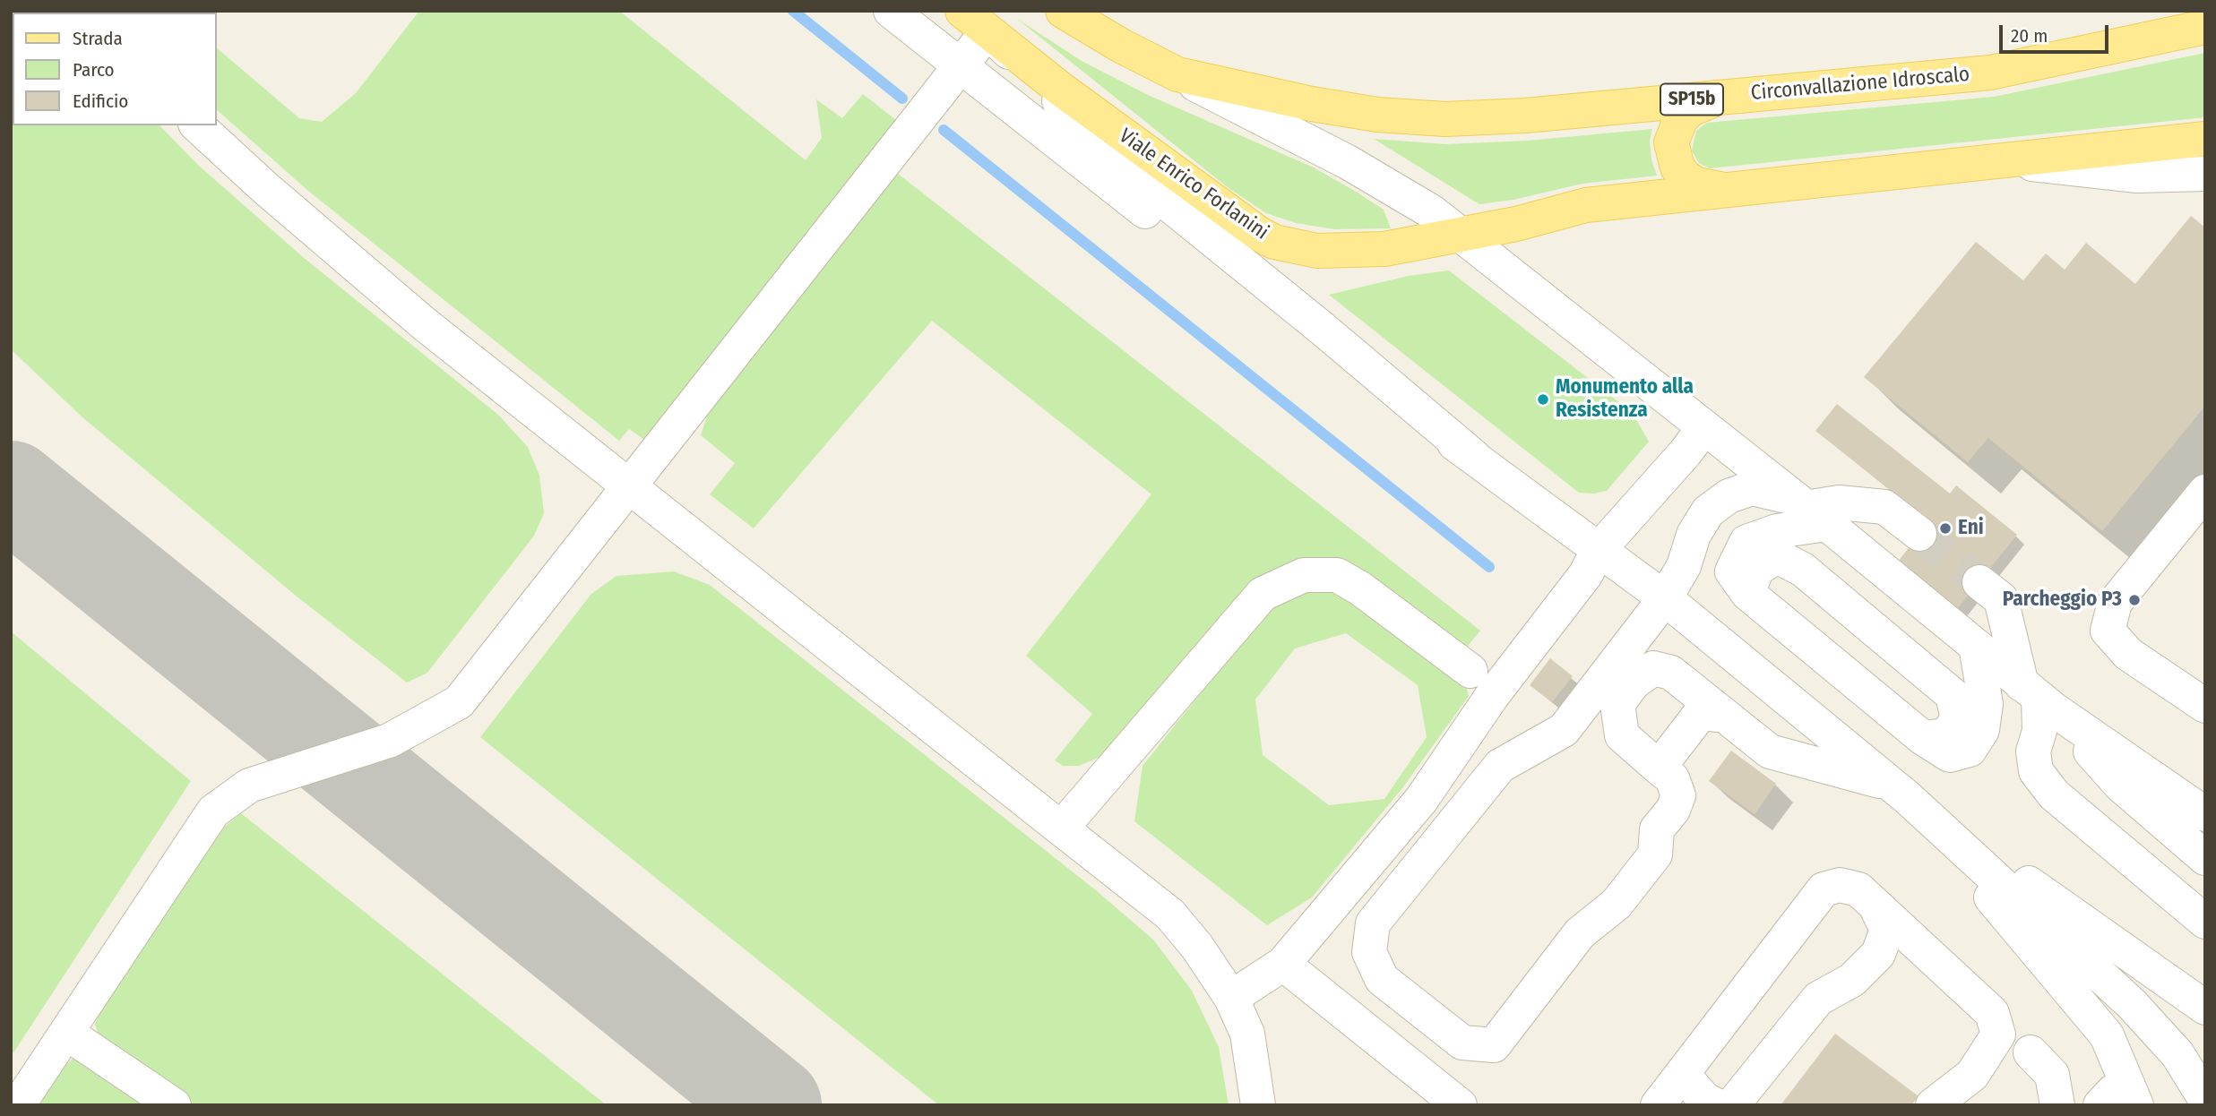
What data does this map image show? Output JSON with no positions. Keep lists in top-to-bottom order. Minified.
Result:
{"streets":{"main road":["Circonvallazione Idroscalo","SP15b","Viale Enrico Forlanini"]},"places":["Monumento alla Resistenza","Eni","Parcheggio P3"],"legend":["Strada","Parco","Edificio"],"scale_bar":"20 m"}
